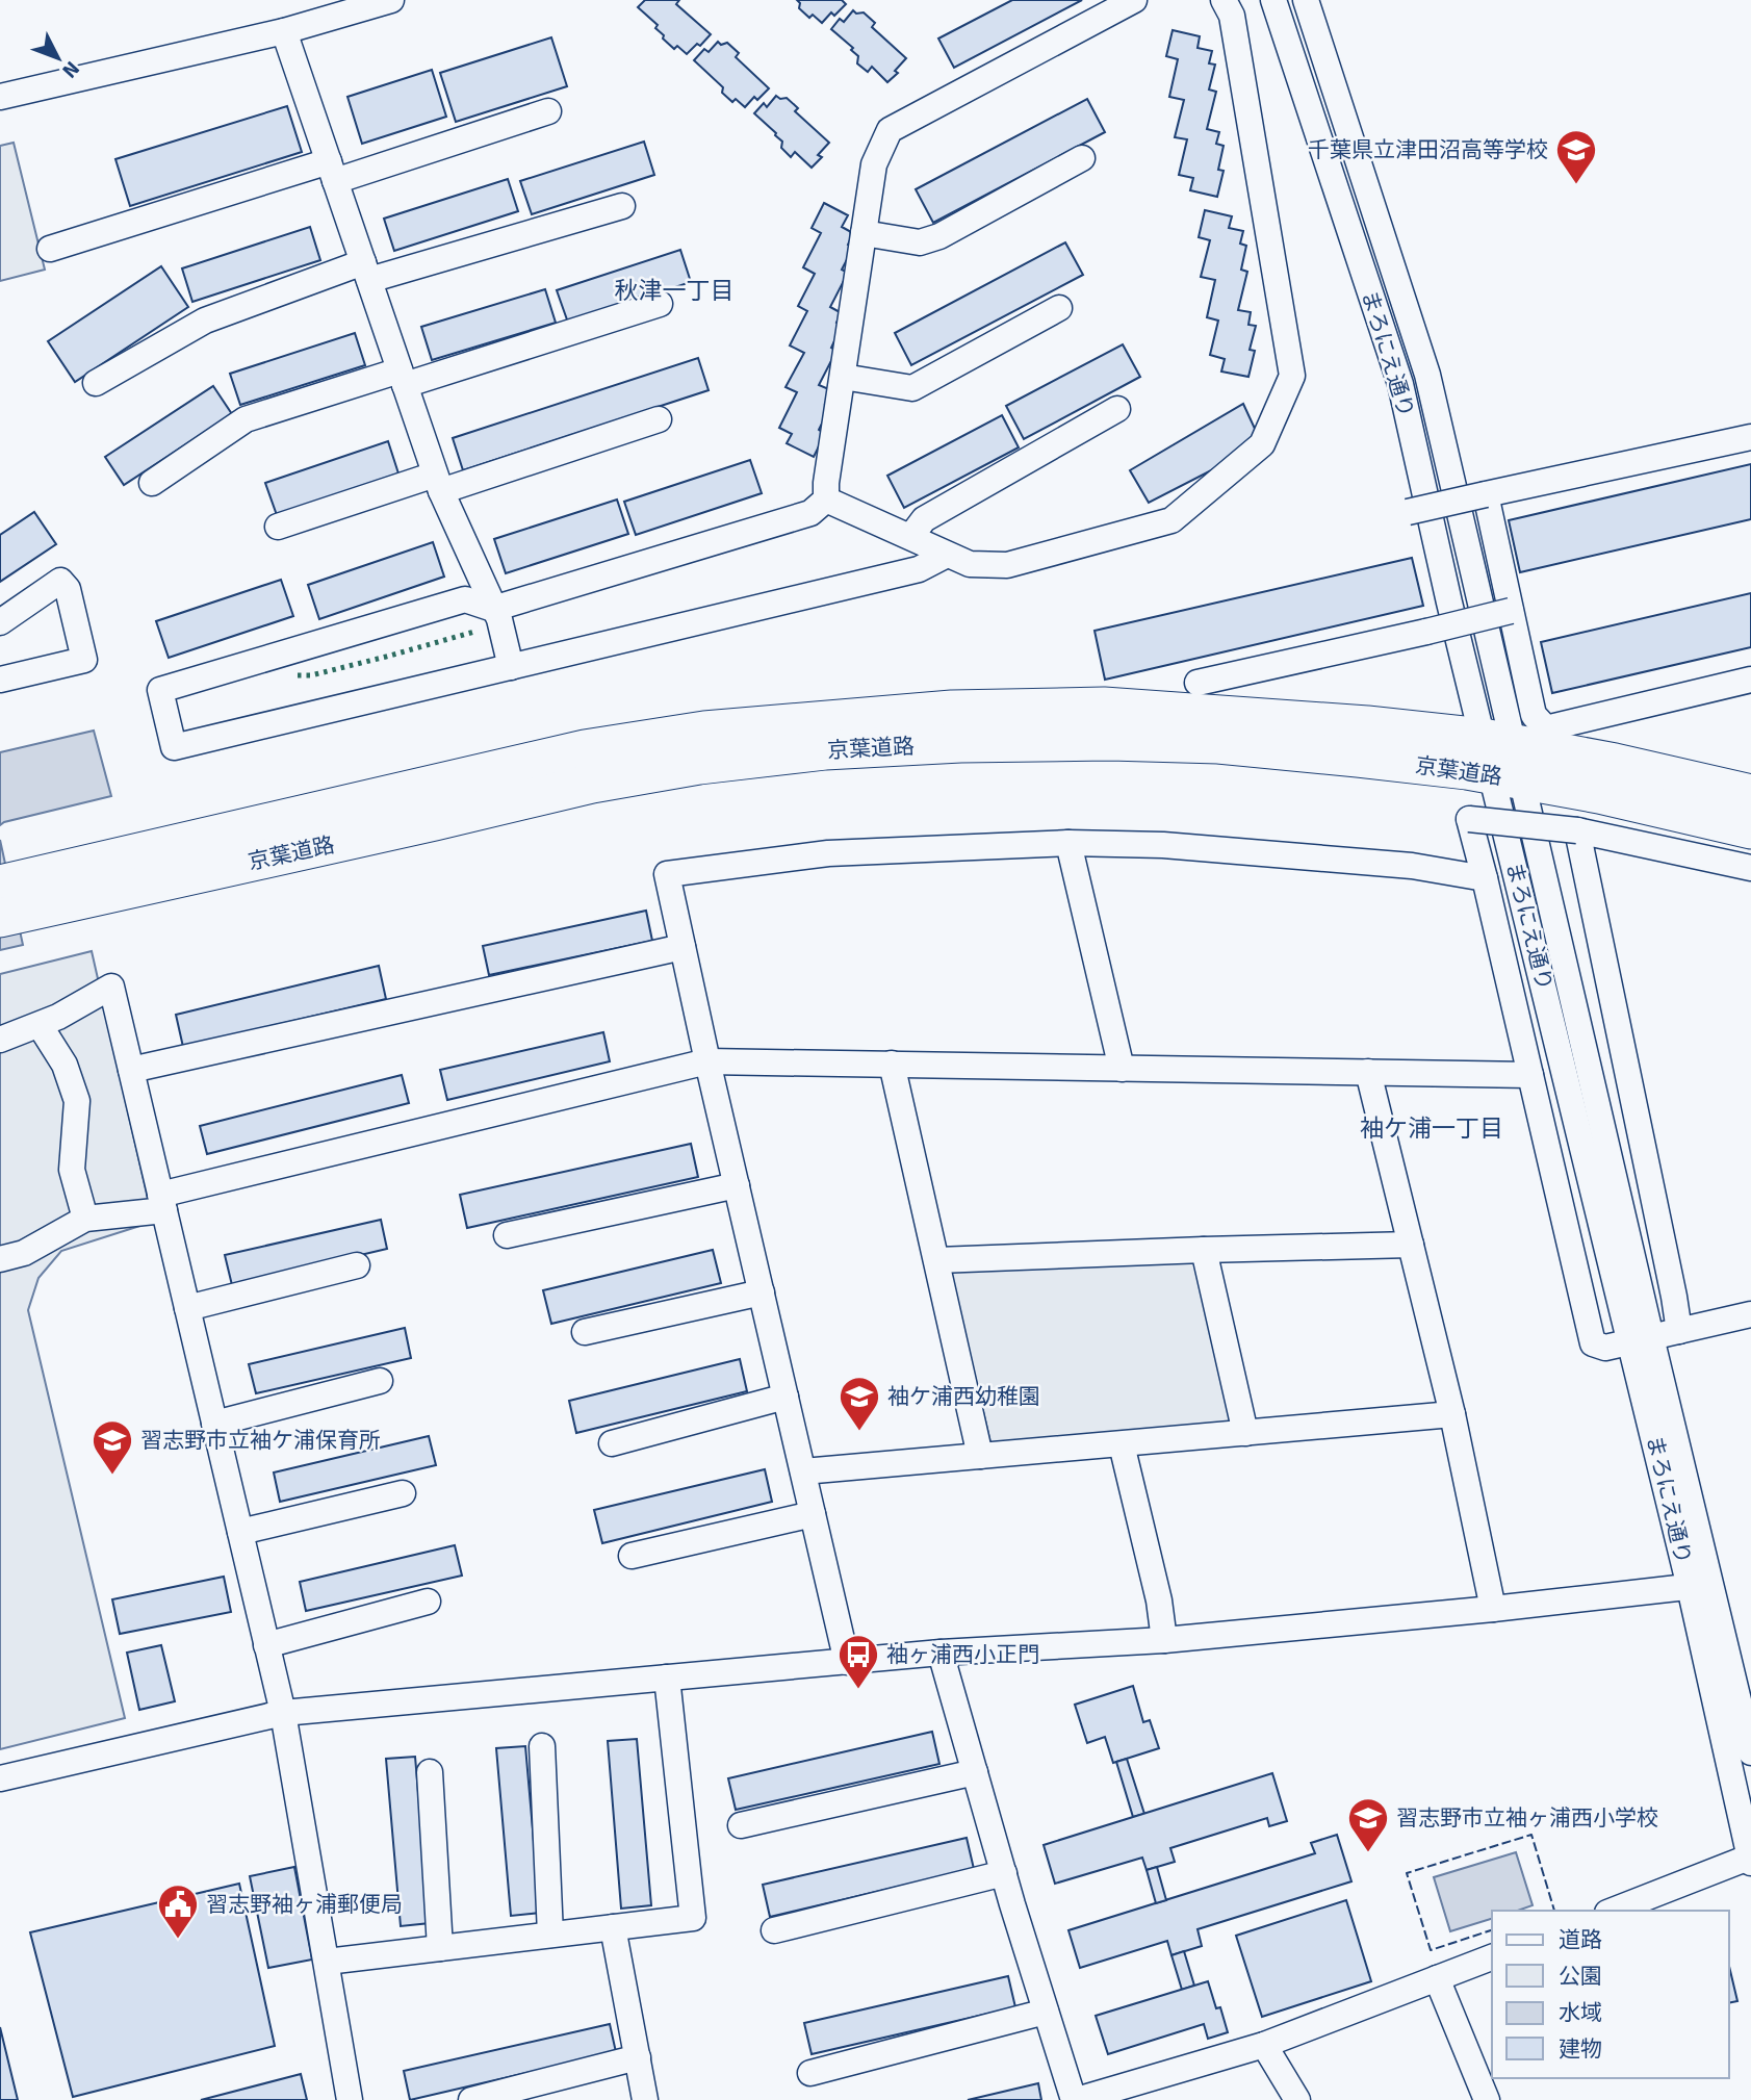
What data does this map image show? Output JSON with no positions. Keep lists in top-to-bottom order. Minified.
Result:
{"streets":{"highway":["京葉道路"],"street":["まろにえ通り"]},"crossings":[["まろにえ通り","京葉道路"]],"districts":["秋津一丁目","袖ケ浦一丁目"],"places":{"school or university":["千葉県立津田沼高等学校","袖ケ浦西幼稚園","習志野市立袖ケ浦保育所","習志野市立袖ヶ浦西小学校"],"bus stop":["袖ヶ浦西小正門"],"public building":["習志野袖ヶ浦郵便局"]},"legend":["道路","公園","水域","建物"],"north":"bottom right"}
